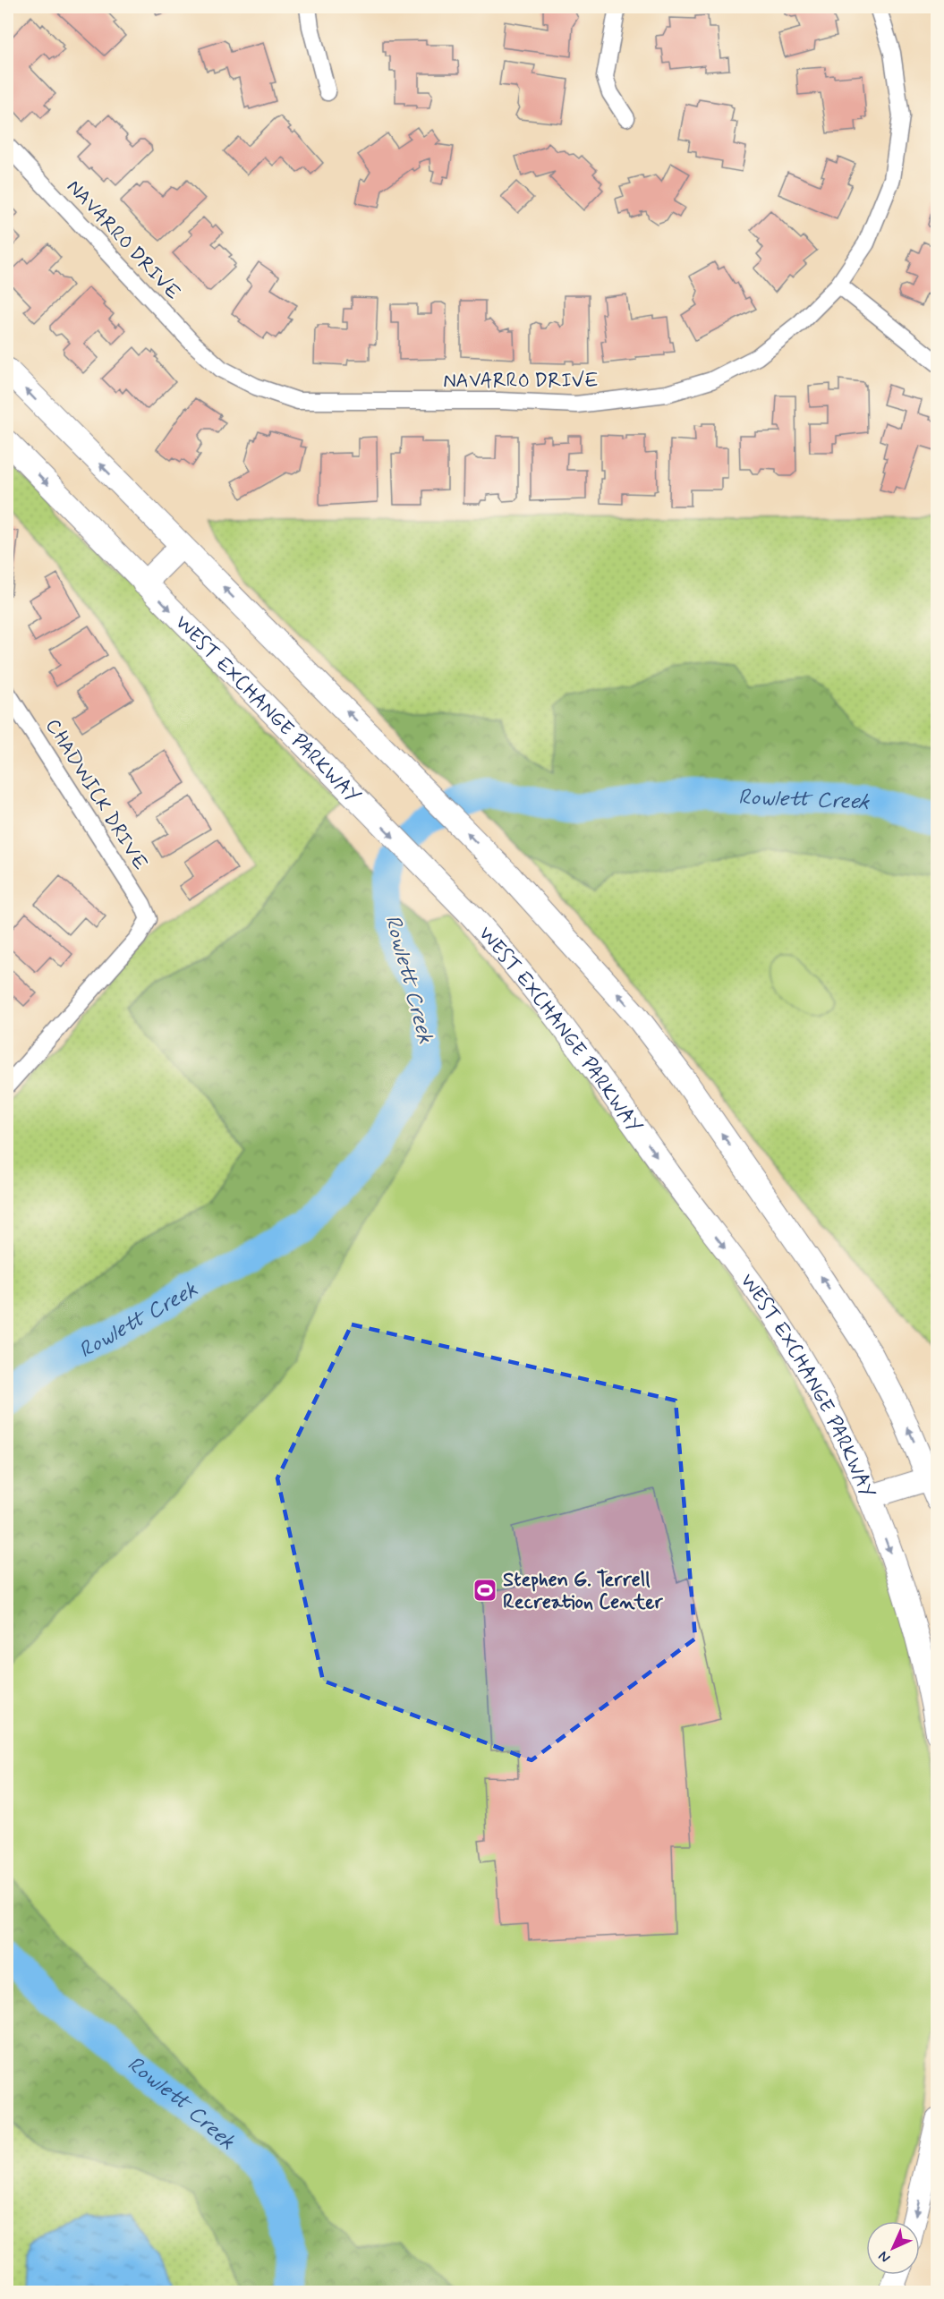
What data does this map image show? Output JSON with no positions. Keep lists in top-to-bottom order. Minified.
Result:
{"streets":{"main road":["WEST EXCHANGE PARKWAY"],"street":["NAVARRO DRIVE","CHADWICK DRIVE"]},"water":["Rowlett Creek"],"places":{"sports":["Stephen G. Terrell Recreation Center"]},"north":"bottom left"}
